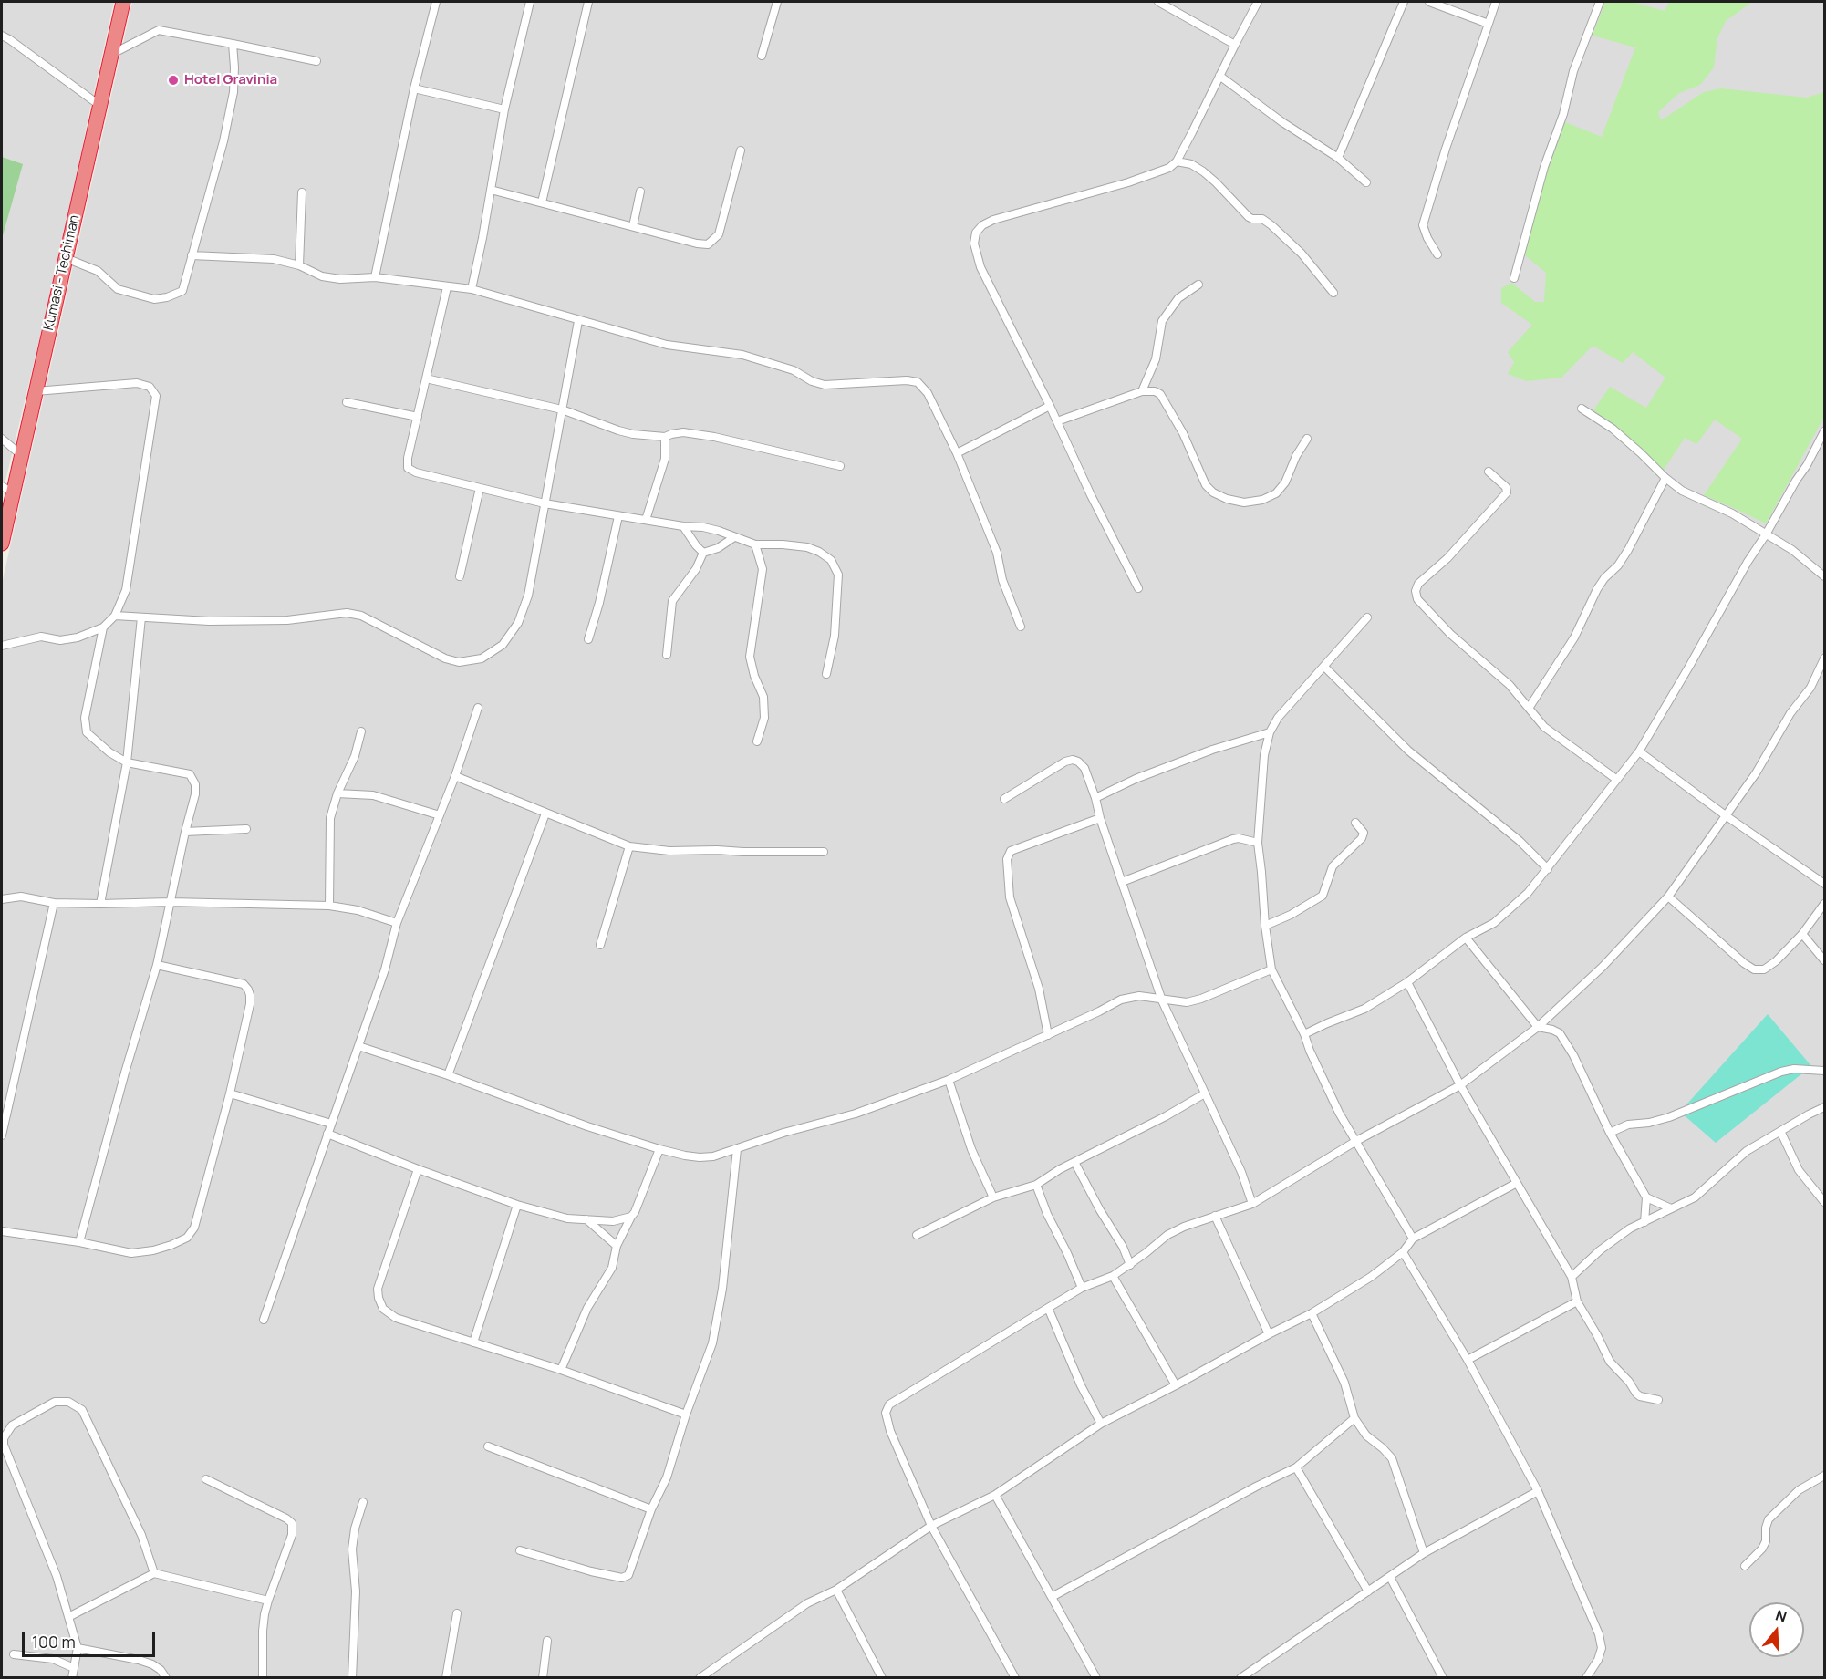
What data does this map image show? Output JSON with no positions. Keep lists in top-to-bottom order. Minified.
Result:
{"streets":{"highway":["Kumasi - Techiman"]},"places":["Hotel Gravinia"],"scale_bar":"100 m","north":"top"}
